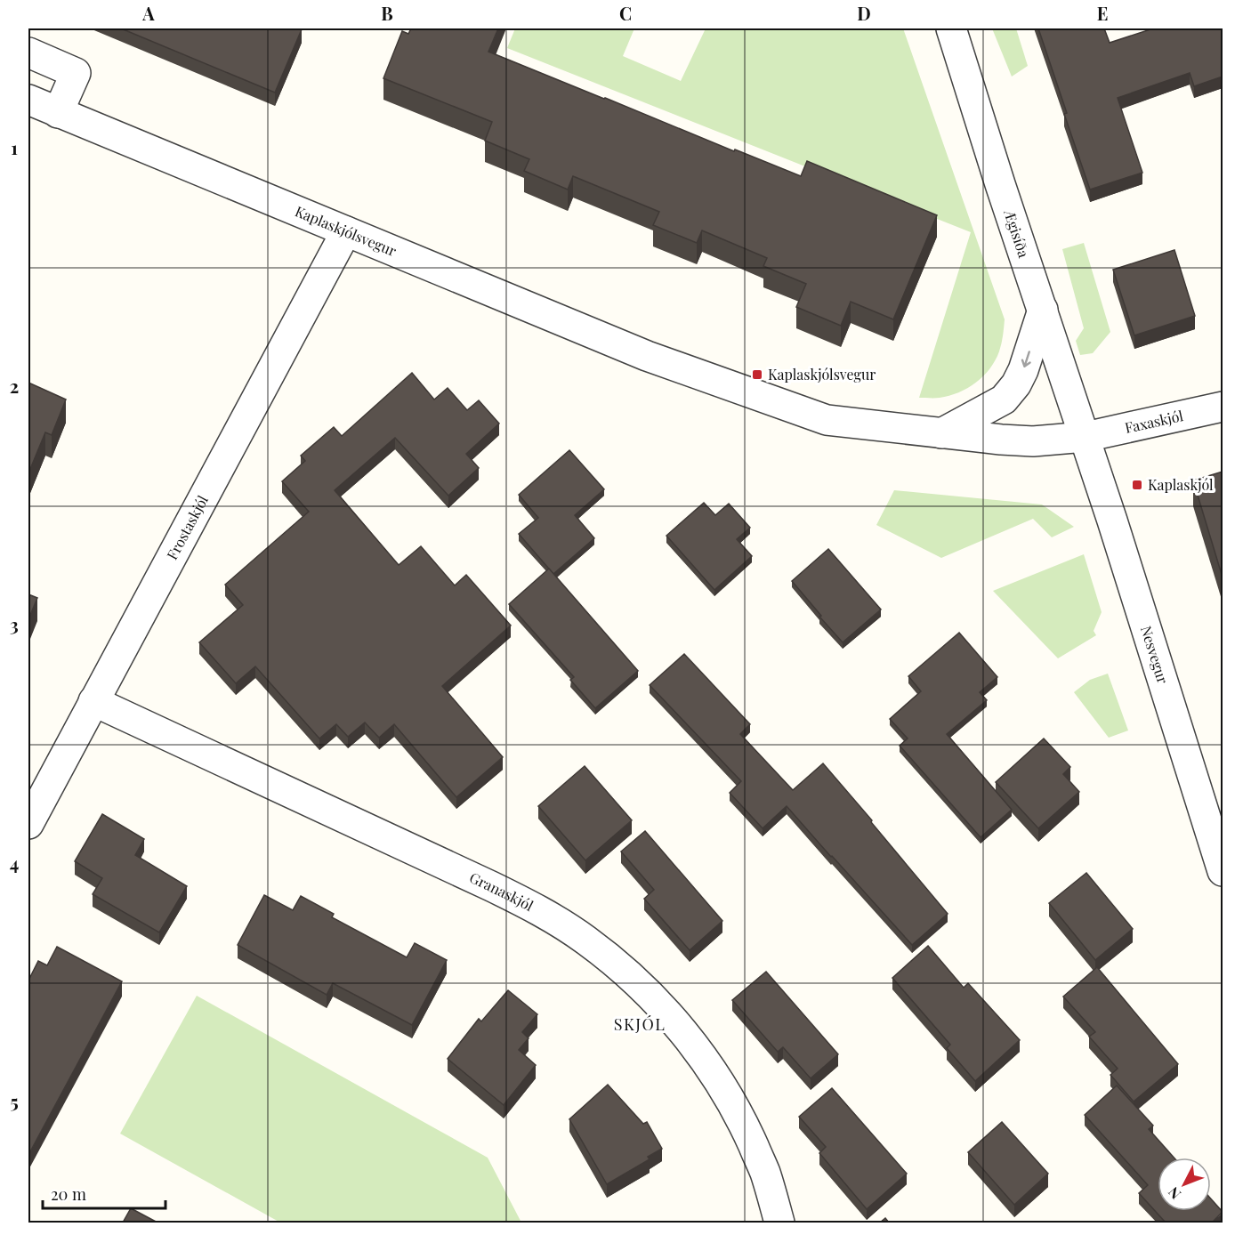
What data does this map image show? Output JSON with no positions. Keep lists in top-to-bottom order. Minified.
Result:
{"streets":{"street":["Kaplaskjólsvegur","Ægisíða","Faxaskjól","Frostaskjól","Nesvegur","Granaskjól"]},"crossings":[["Kaplaskjólsvegur","Ægisíða"],["Kaplaskjólsvegur","Faxaskjól"],["Kaplaskjólsvegur","Frostaskjól"],["Kaplaskjólsvegur","Nesvegur"],["Ægisíða","Faxaskjól"],["Ægisíða","Nesvegur"],["Faxaskjól","Nesvegur"],["Frostaskjól","Granaskjól"]],"districts":["SKJÓL"],"places":{"transit":["Kaplaskjólsvegur","Kaplaskjól"]},"scale_bar":"20 m","north":"bottom left","grid":{"columns":["A","B","C","D","E"],"rows":["1","2","3","4","5"]}}
